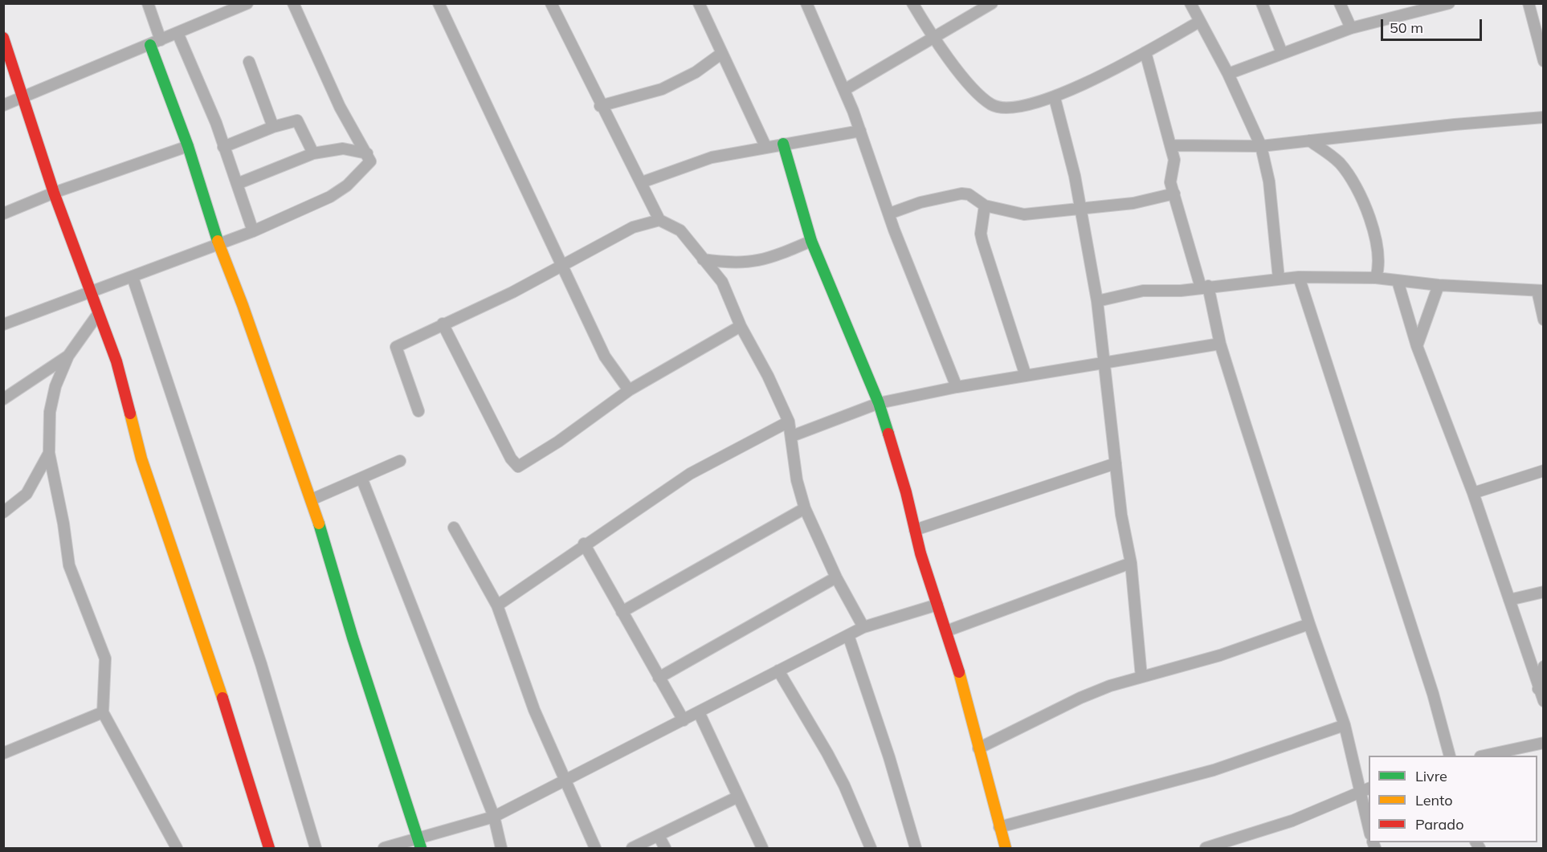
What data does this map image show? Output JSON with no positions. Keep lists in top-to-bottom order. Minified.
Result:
{"legend":["Livre","Lento","Parado"],"scale_bar":"50 m"}
